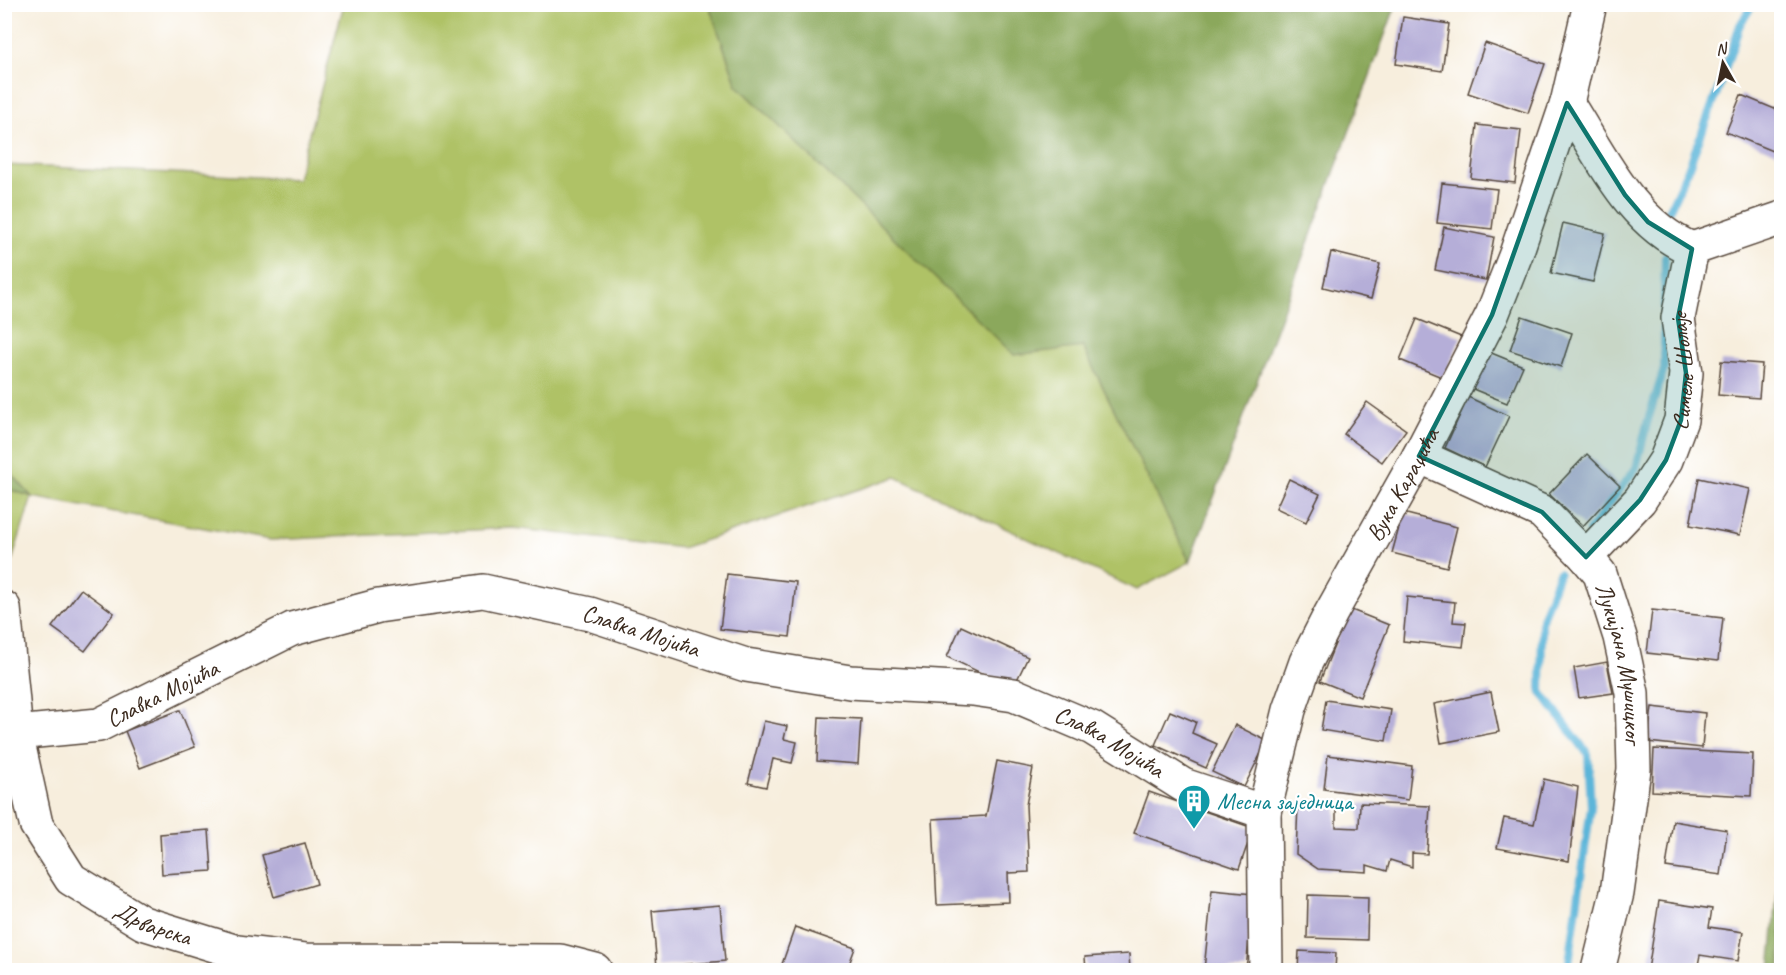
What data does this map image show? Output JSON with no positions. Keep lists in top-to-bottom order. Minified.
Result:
{"streets":{"street":["Симеле Шолаје","Вука Караџића","Славка Мојића","Лукијана Мушицког","Дрварска"]},"crossings":[["Симеле Шолаје","Лукијана Мушицког"],["Вука Караџића","Славка Мојића"],["Вука Караџића","Лукијана Мушицког"],["Славка Мојића","Дрварска"]],"places":{"building":["Месна заједница"]},"north":"top"}
